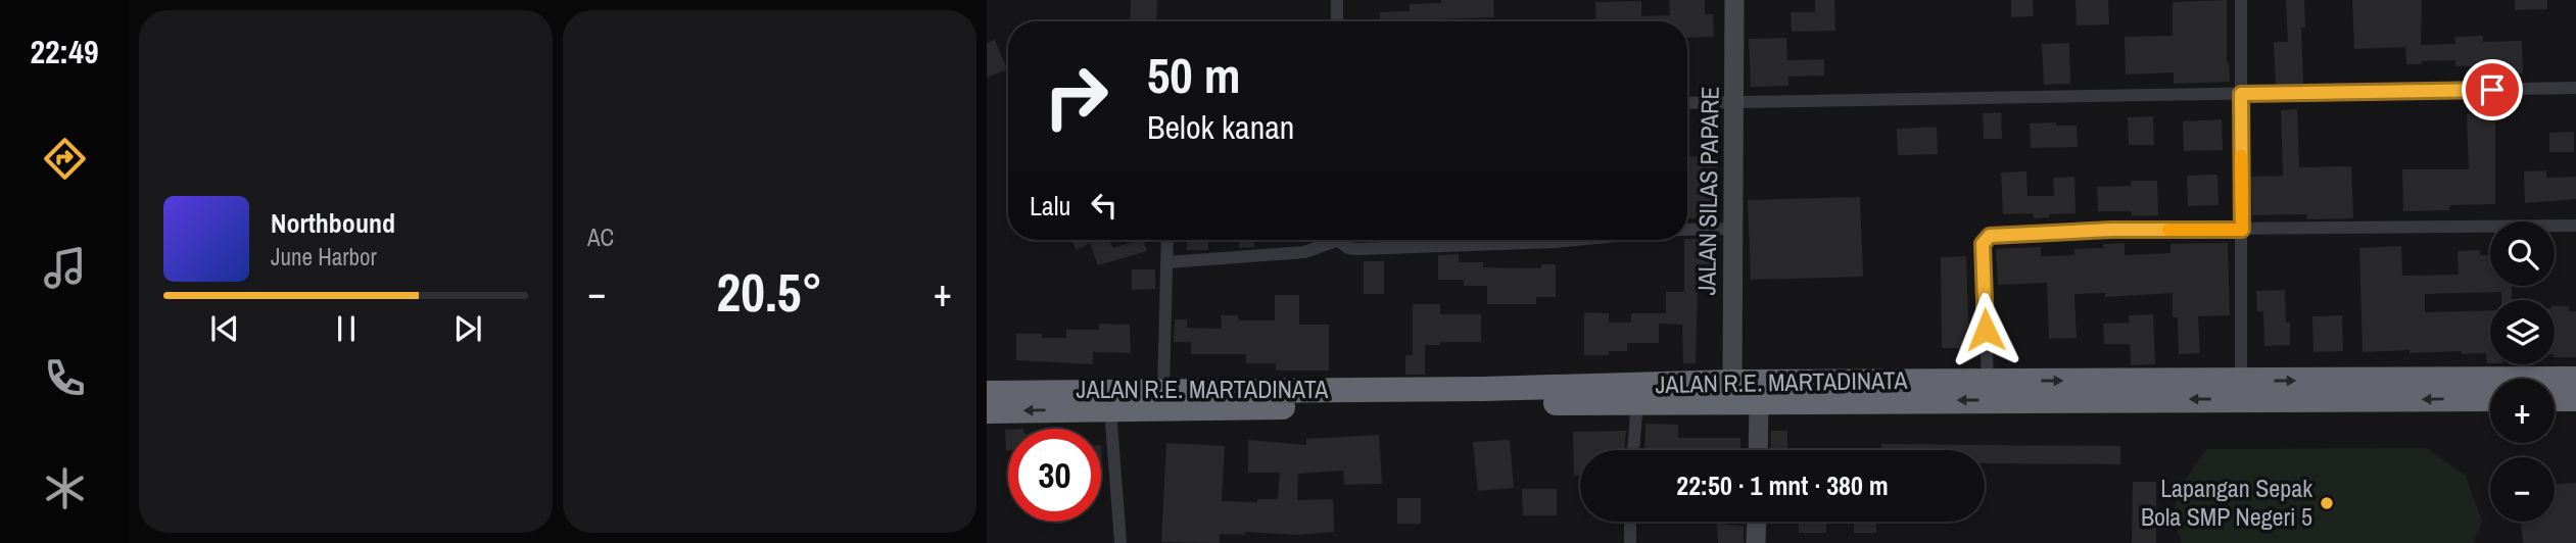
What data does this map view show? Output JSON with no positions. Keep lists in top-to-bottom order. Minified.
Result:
{"streets":{"highway":["JALAN R.E. MARTADINATA"],"street":["JALAN SILAS PAPARE"]},"crossings":[["JALAN SILAS PAPARE","JALAN R.E. MARTADINATA"]],"places":["Lapangan Sepak Bola SMP Negeri 5"],"page":{"tabs":"22:49","tile":"AC","turn":["50 m","Belok kanan"],"then":"Lalu","song":["Northbound","June Harbor"],"map_buttons":["+","−"],"heat":["−","20.5°","+"],"limit":"30","trip":"22:50 · 1 mnt · 380 m"}}
